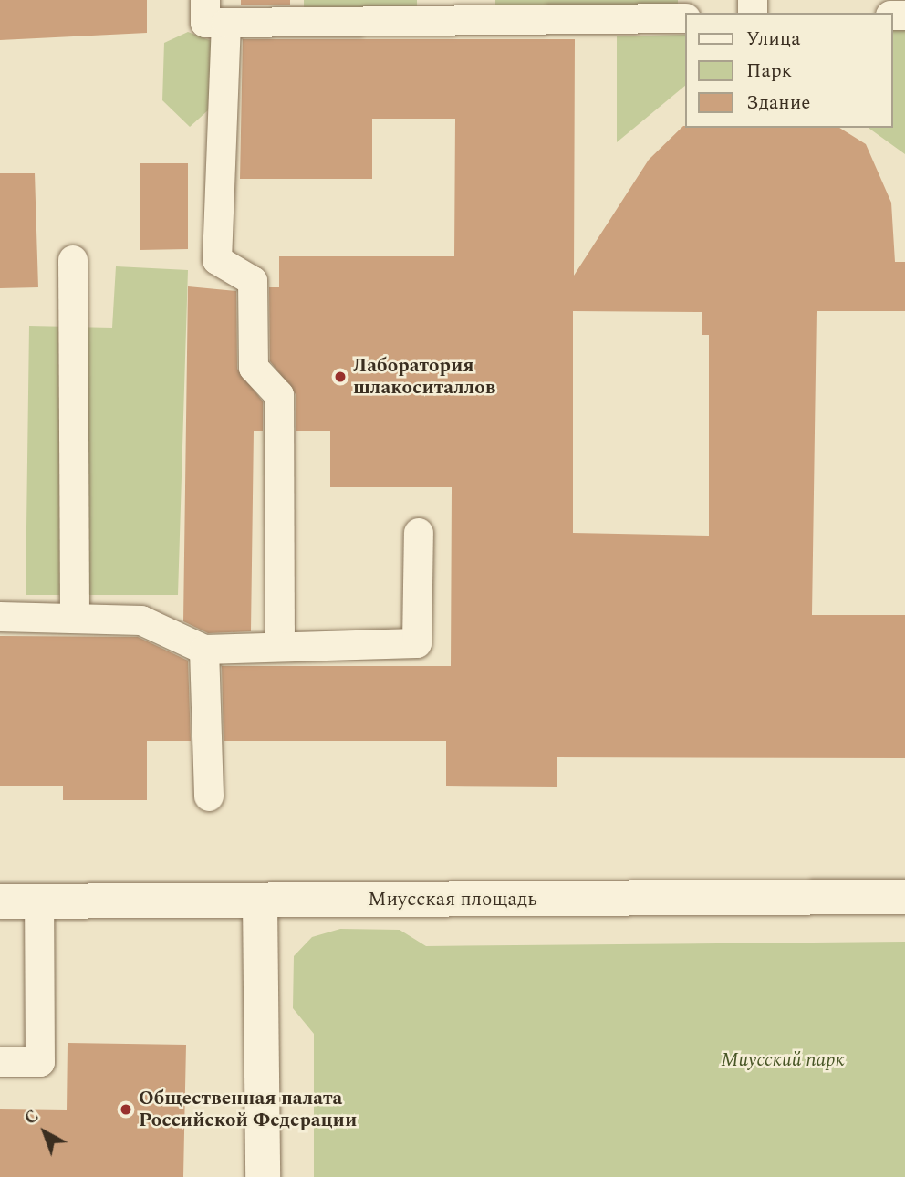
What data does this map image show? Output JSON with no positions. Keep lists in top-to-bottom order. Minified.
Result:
{"streets":{"street":["Миусская площадь"]},"parks":["Миусский парк"],"places":["Лаборатория шлакоситаллов","Общественная палата Российской Федерации"],"legend":["Улица","Парк","Здание"],"north":"top left"}
